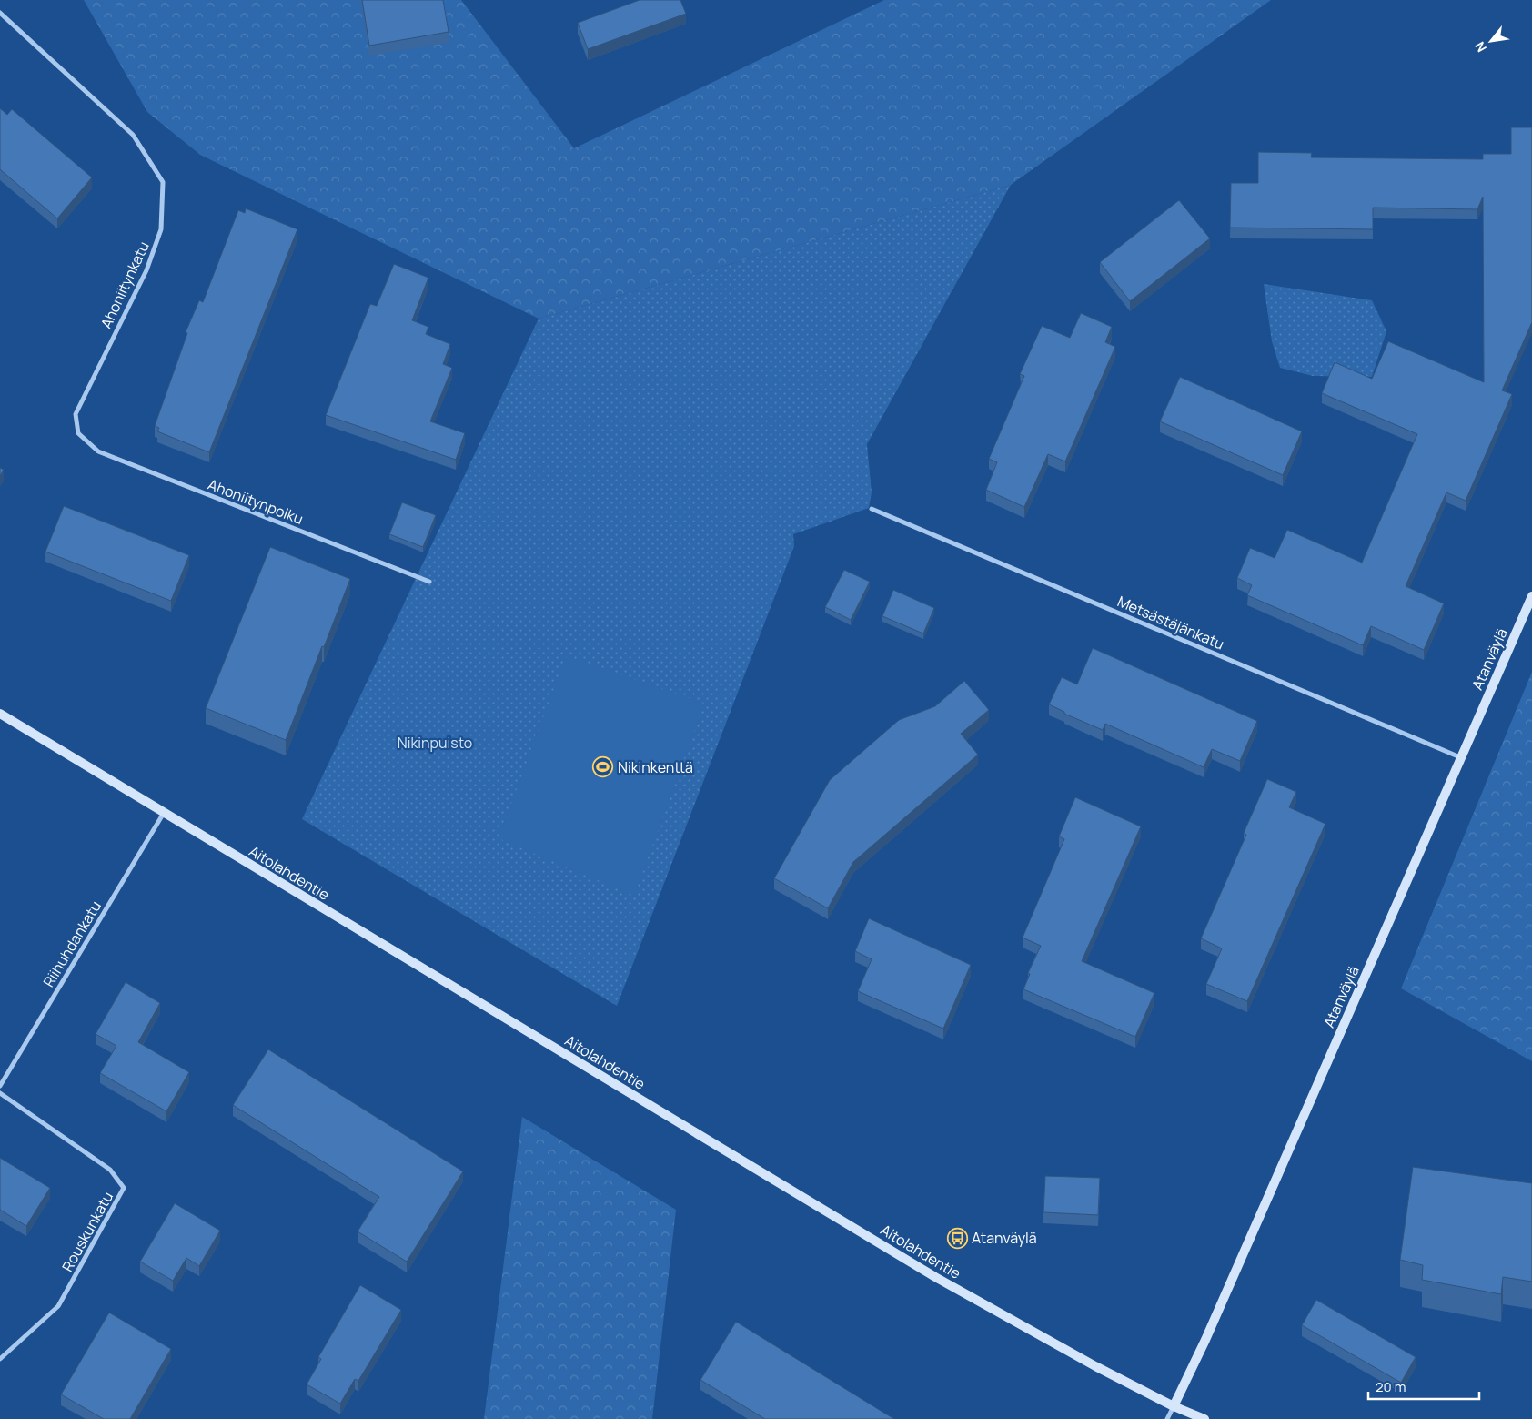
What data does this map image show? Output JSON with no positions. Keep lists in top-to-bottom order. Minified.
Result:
{"streets":{"main road":["Atanväylä","Aitolahdentie"],"street":["Ahoniitynkatu","Ahoniitynpolku","Metsästäjänkatu","Riihuhdankatu","Rouskunkatu"]},"crossings":[["Ahoniitynkatu","Ahoniitynpolku"],["Metsästäjänkatu","Atanväylä"],["Atanväylä","Aitolahdentie"],["Aitolahdentie","Riihuhdankatu"]],"parks":["Nikinpuisto"],"places":{"sports":["Nikinkenttä"],"bus stop":["Atanväylä"]},"scale_bar":"20 m","north":"bottom left"}
